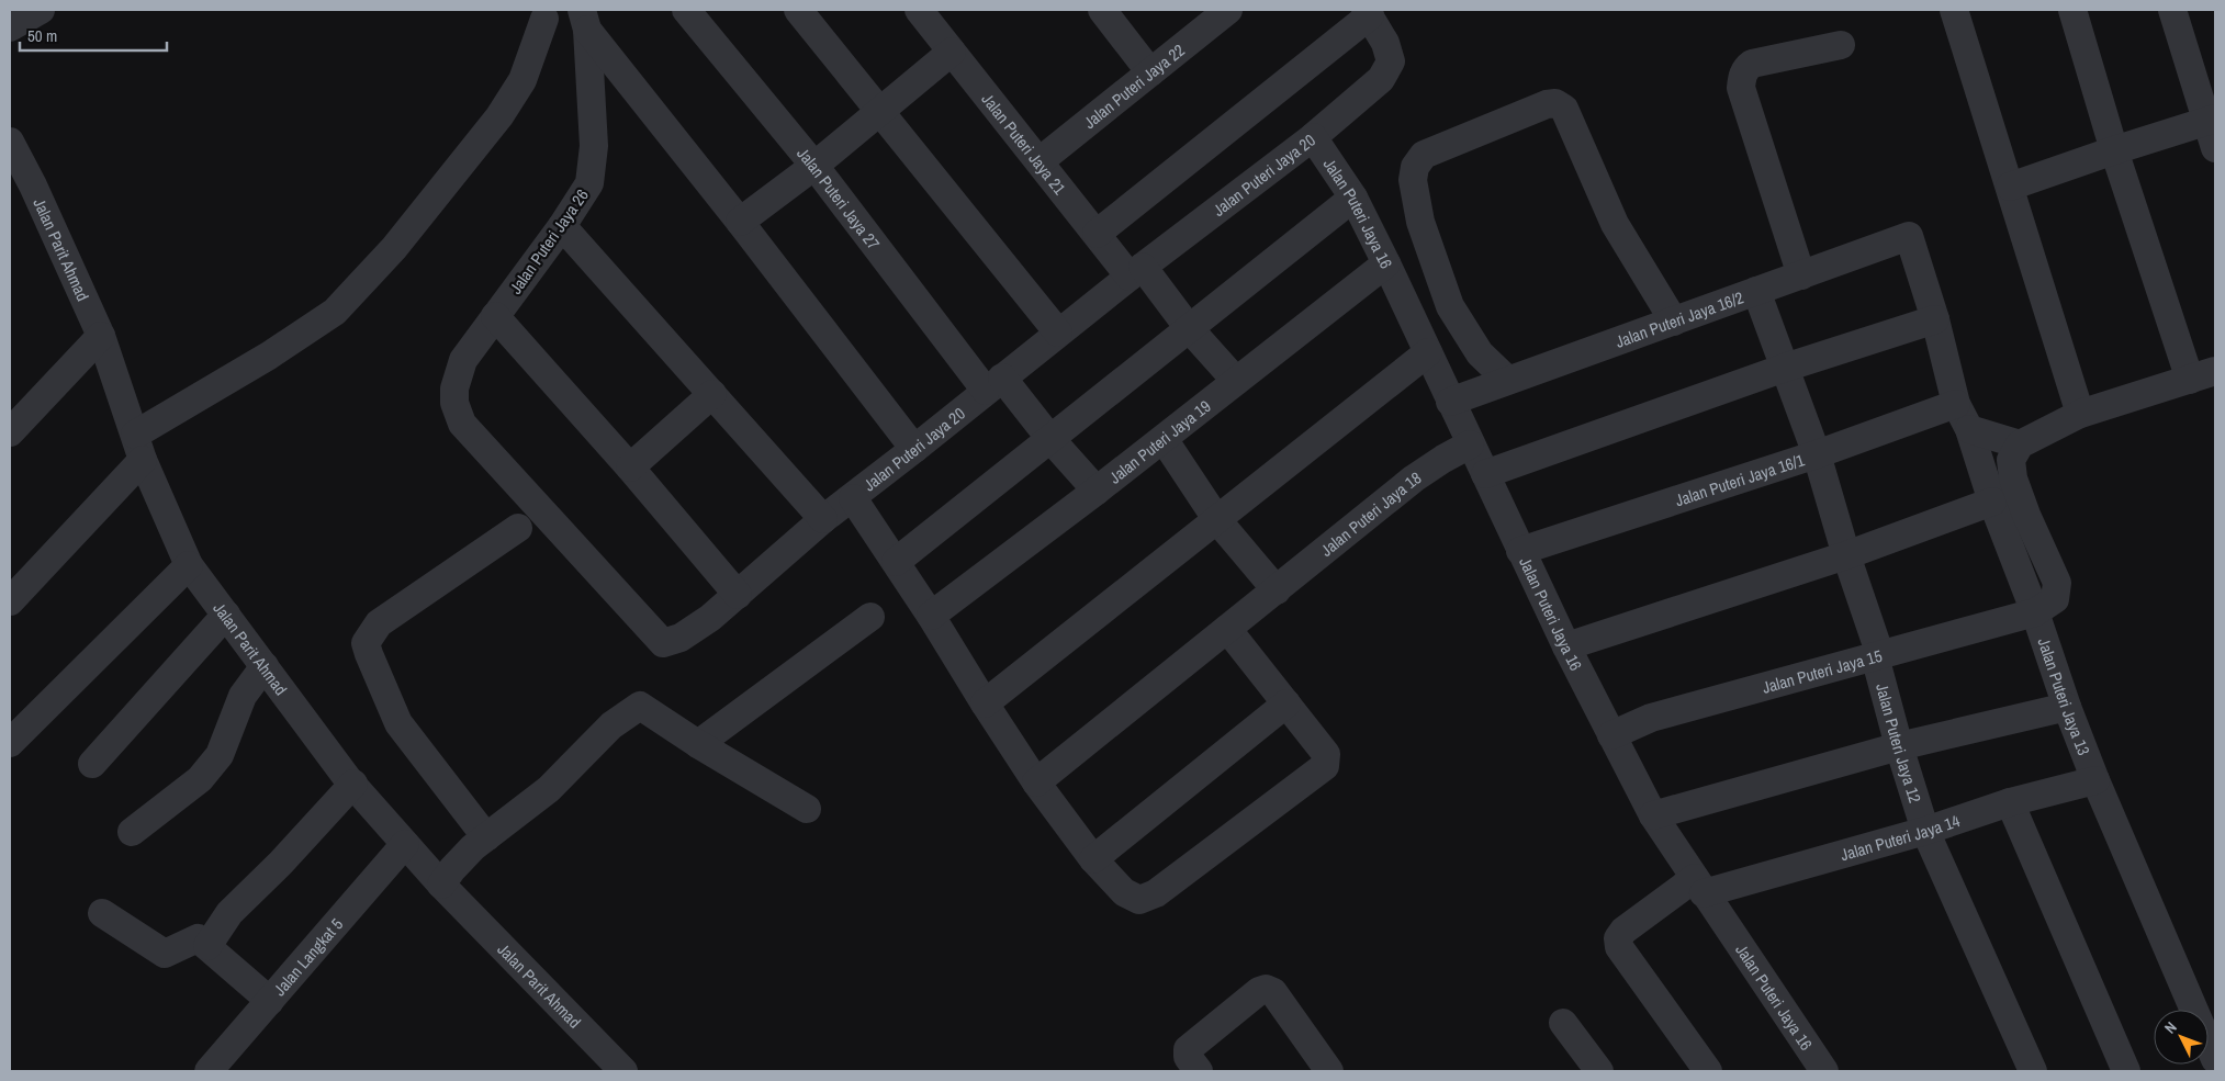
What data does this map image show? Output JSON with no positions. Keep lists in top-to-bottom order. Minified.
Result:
{"streets":{"street":["Jalan Puteri Jaya 22","Jalan Puteri Jaya 21","Jalan Puteri Jaya 20","Jalan Puteri Jaya 27","Jalan Puteri Jaya 16","Jalan Puteri Jaya 26","Jalan Parit Ahmad","Jalan Puteri Jaya 16/2","Jalan Puteri Jaya 19","Jalan Puteri Jaya 16/1","Jalan Puteri Jaya 18","Jalan Puteri Jaya 15","Jalan Puteri Jaya 13","Jalan Puteri Jaya 12","Jalan Puteri Jaya 14","Jalan Langkat 5"]},"crossings":[["Jalan Puteri Jaya 22","Jalan Puteri Jaya 21"],["Jalan Puteri Jaya 21","Jalan Puteri Jaya 20"],["Jalan Puteri Jaya 21","Jalan Puteri Jaya 19"],["Jalan Puteri Jaya 20","Jalan Puteri Jaya 27"],["Jalan Puteri Jaya 20","Jalan Puteri Jaya 16"],["Jalan Puteri Jaya 20","Jalan Puteri Jaya 26"],["Jalan Puteri Jaya 27","Jalan Puteri Jaya 19"],["Jalan Puteri Jaya 16","Jalan Puteri Jaya 16/2"],["Jalan Puteri Jaya 16","Jalan Puteri Jaya 19"],["Jalan Puteri Jaya 16","Jalan Puteri Jaya 16/1"],["Jalan Puteri Jaya 16","Jalan Puteri Jaya 18"],["Jalan Puteri Jaya 16","Jalan Puteri Jaya 15"],["Jalan Puteri Jaya 16","Jalan Puteri Jaya 14"],["Jalan Parit Ahmad","Jalan Langkat 5"],["Jalan Puteri Jaya 16/2","Jalan Puteri Jaya 13"],["Jalan Puteri Jaya 16/2","Jalan Puteri Jaya 12"],["Jalan Puteri Jaya 16/1","Jalan Puteri Jaya 13"],["Jalan Puteri Jaya 16/1","Jalan Puteri Jaya 12"],["Jalan Puteri Jaya 15","Jalan Puteri Jaya 13"],["Jalan Puteri Jaya 15","Jalan Puteri Jaya 12"],["Jalan Puteri Jaya 13","Jalan Puteri Jaya 14"],["Jalan Puteri Jaya 12","Jalan Puteri Jaya 14"]],"scale_bar":"50 m","north":"top left"}
